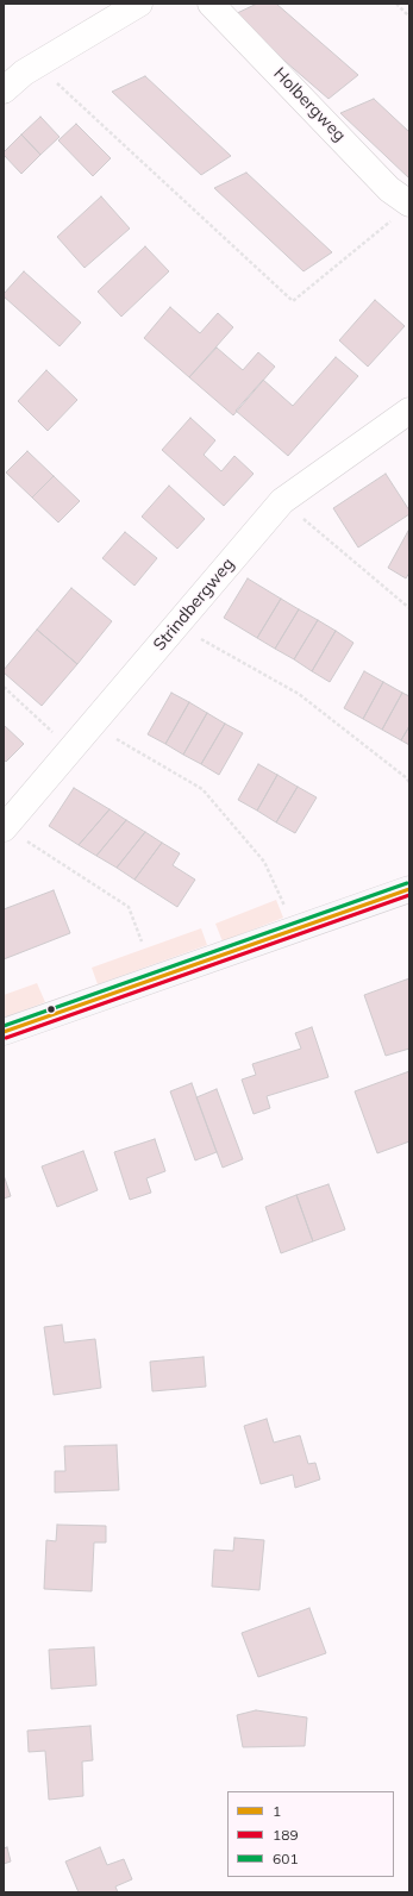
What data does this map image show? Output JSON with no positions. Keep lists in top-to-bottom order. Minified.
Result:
{"streets":{"street":["Holbergweg","Strindbergweg"]},"lines":["transit line 601","transit line 1","transit line 189"],"legend":["1","189","601"]}
